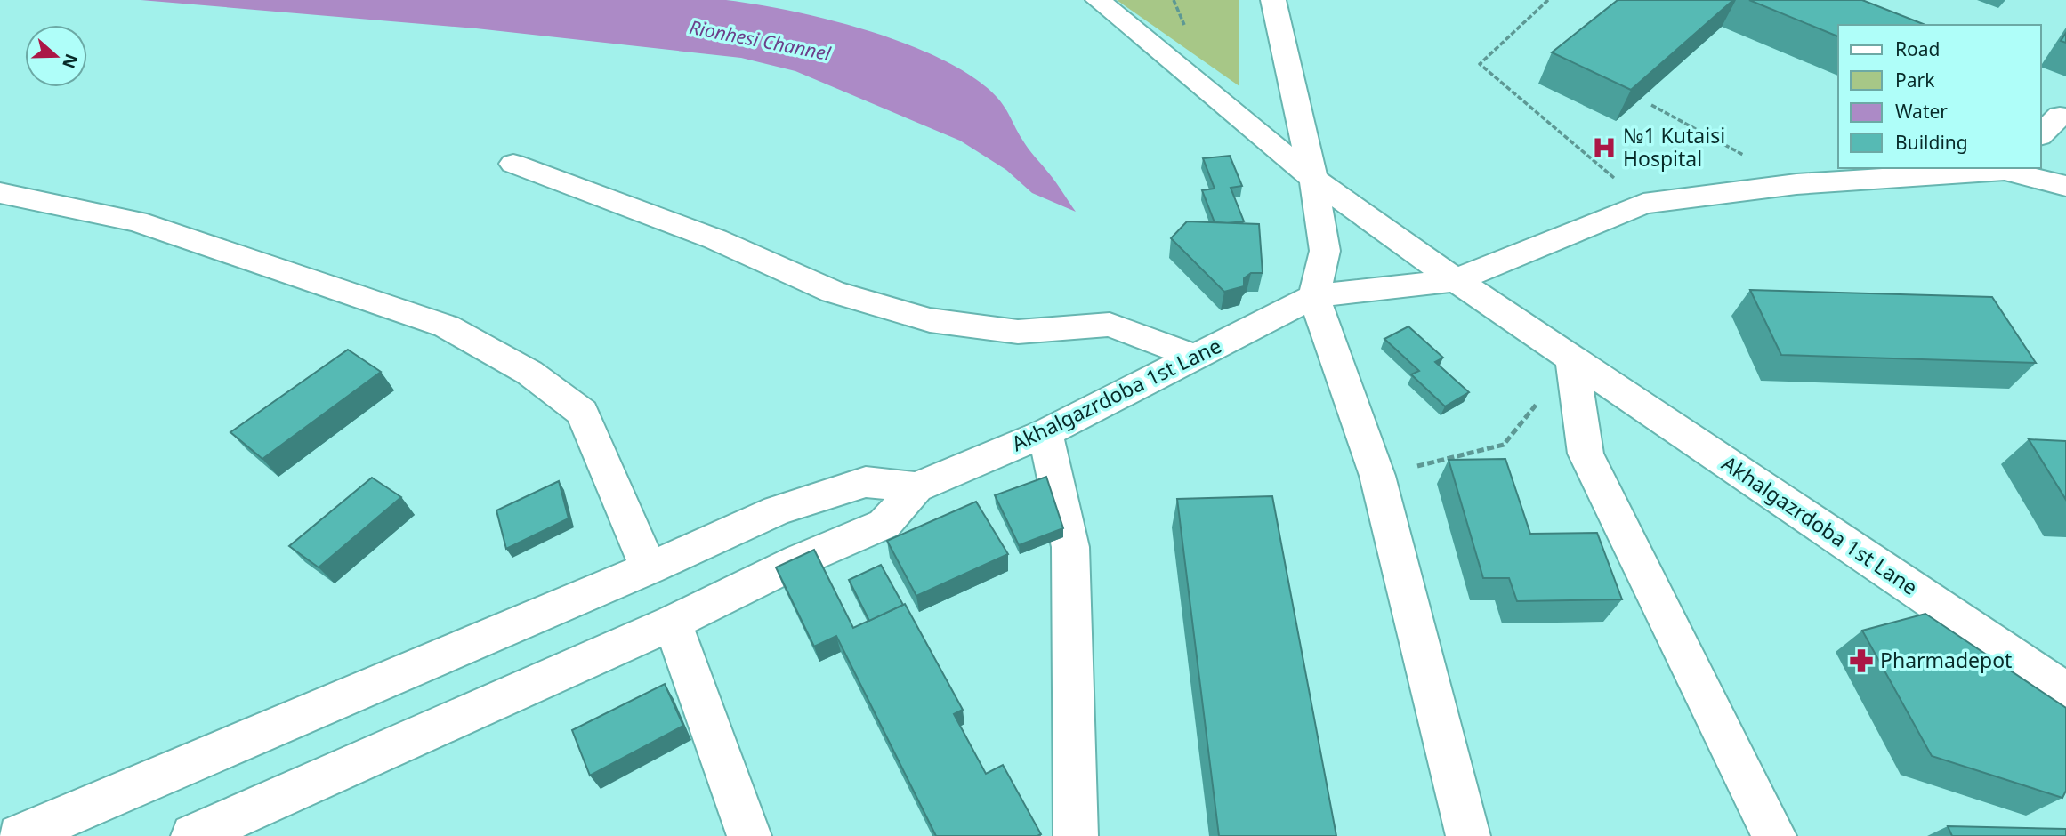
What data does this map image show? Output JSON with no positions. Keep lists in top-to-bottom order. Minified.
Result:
{"streets":{"street":["Akhalgazrdoba 1st Lane"]},"water":["Rionhesi Channel"],"places":{"hospital":["№1 Kutaisi Hospital"],"pharmacy":["Pharmadepot"]},"legend":["Road","Park","Water","Building"],"north":"right"}
